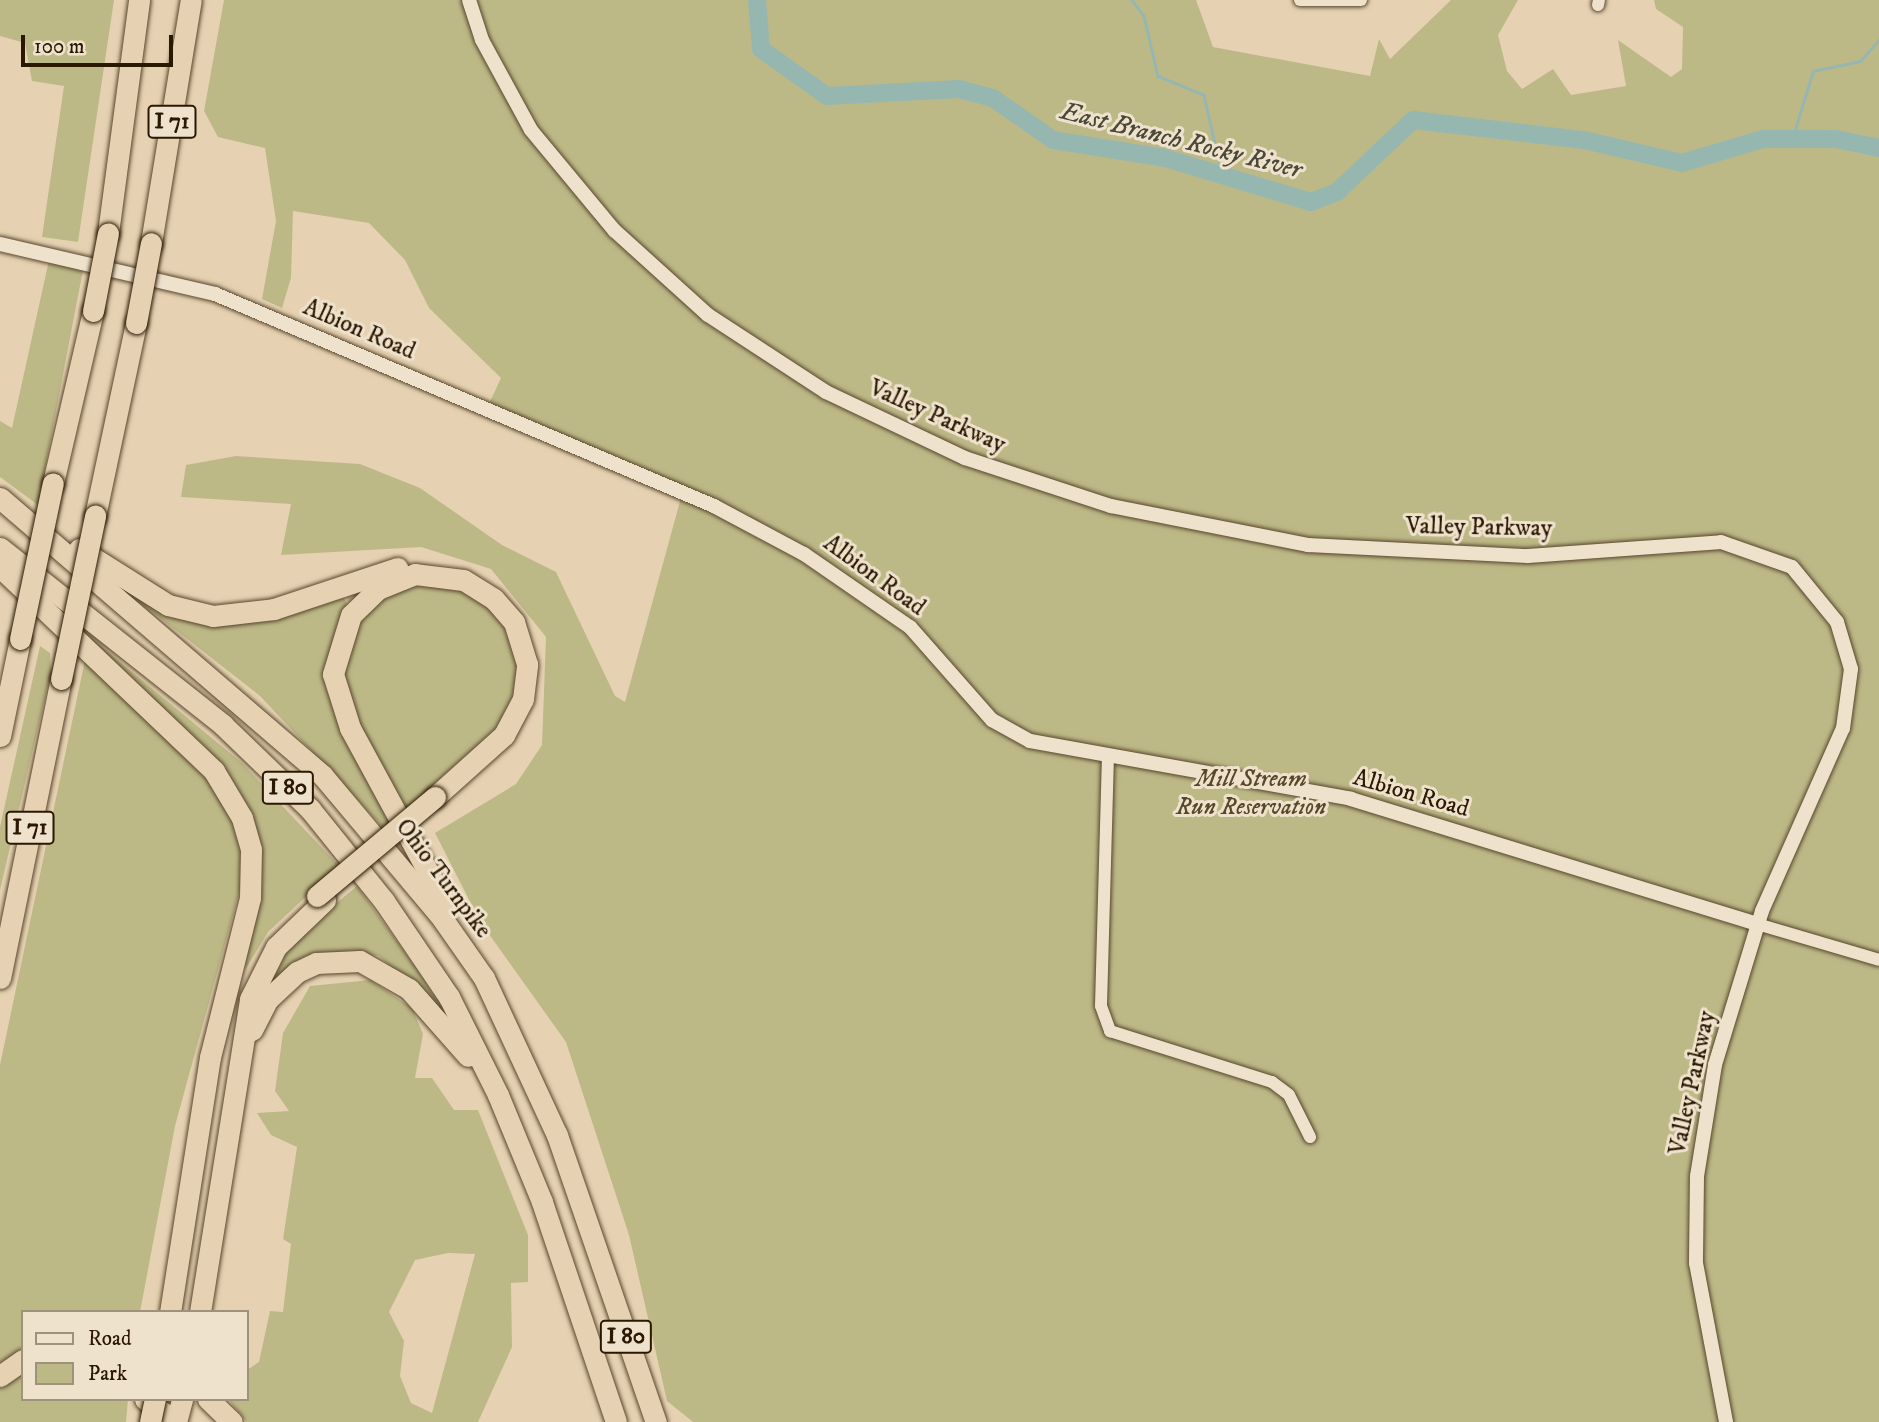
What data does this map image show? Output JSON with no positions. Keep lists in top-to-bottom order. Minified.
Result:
{"streets":{"highway":["I 71","I 80","Ohio Turnpike"],"street":["Albion Road","Valley Parkway"]},"crossings":[["Albion Road","Valley Parkway"]],"water":["East Branch Rocky River"],"parks":["Mill Stream Run Reservation"],"legend":["Road","Park"],"scale_bar":"100 m"}
